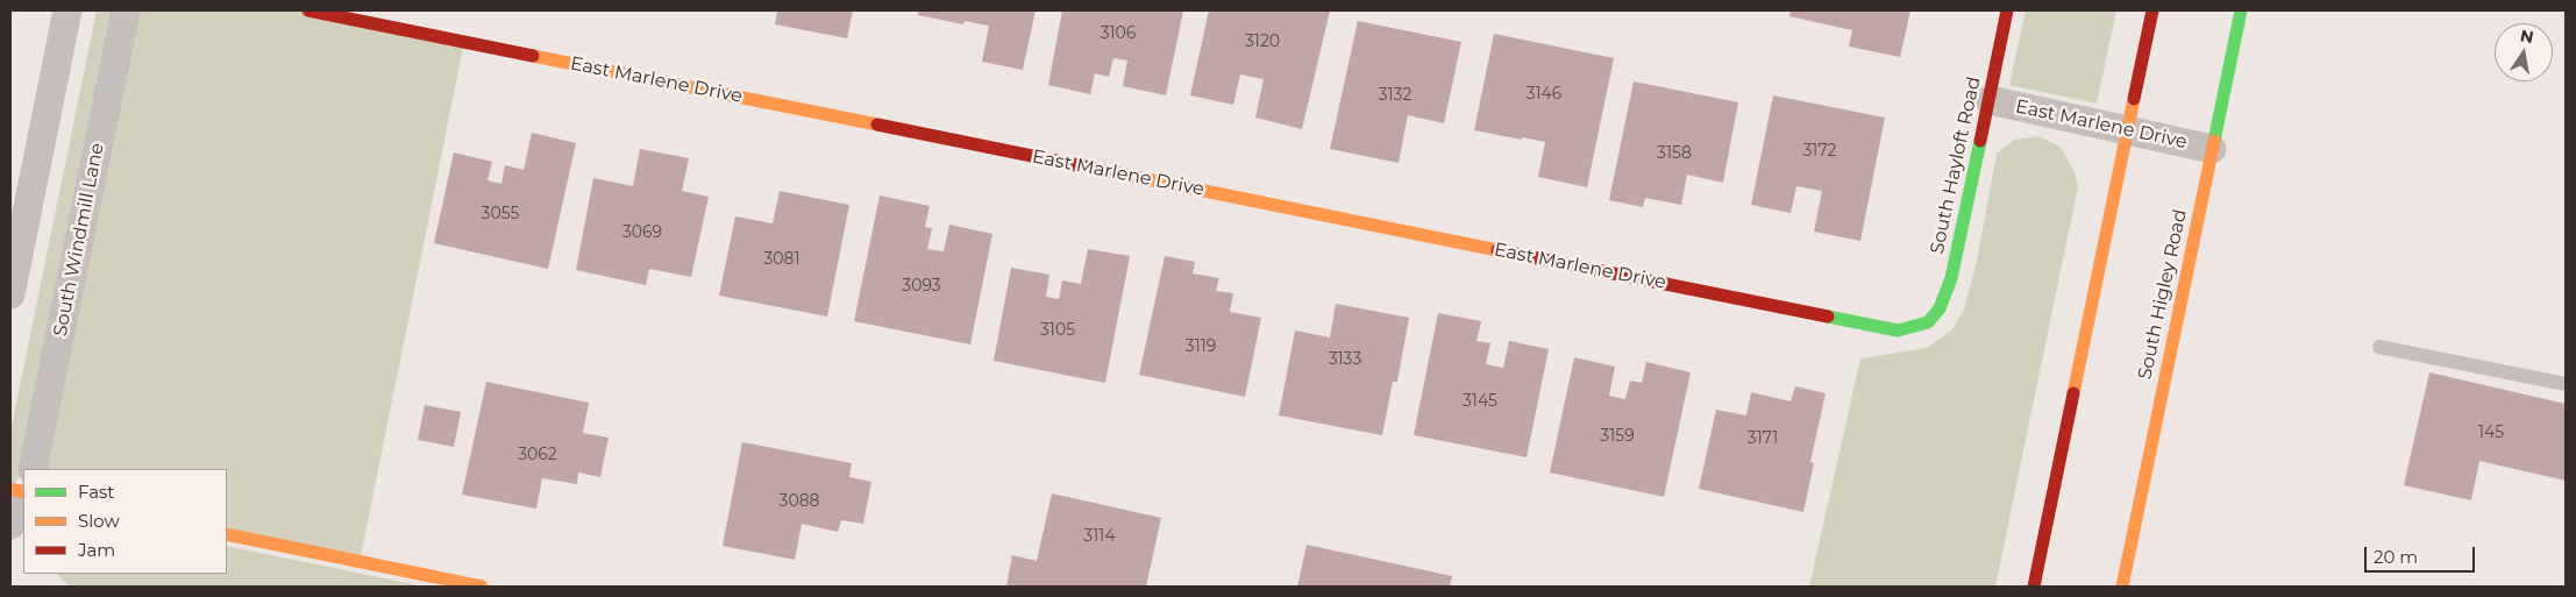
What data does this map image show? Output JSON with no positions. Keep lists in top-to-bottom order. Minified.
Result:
{"streets":{"street":["East Marlene Drive","South Hayloft Road","South Windmill Lane","South Higley Road"]},"crossings":[["East Marlene Drive","South Hayloft Road"],["East Marlene Drive","South Higley Road"]],"house_numbers":["3106","3120","3146","3132","3172","3158","3055","3069","3081","3093","3105","3119","3133","3145","145","3159","3171","3062","3088","3114"],"legend":["Fast","Slow","Jam"],"scale_bar":"20 m","north":"top"}
